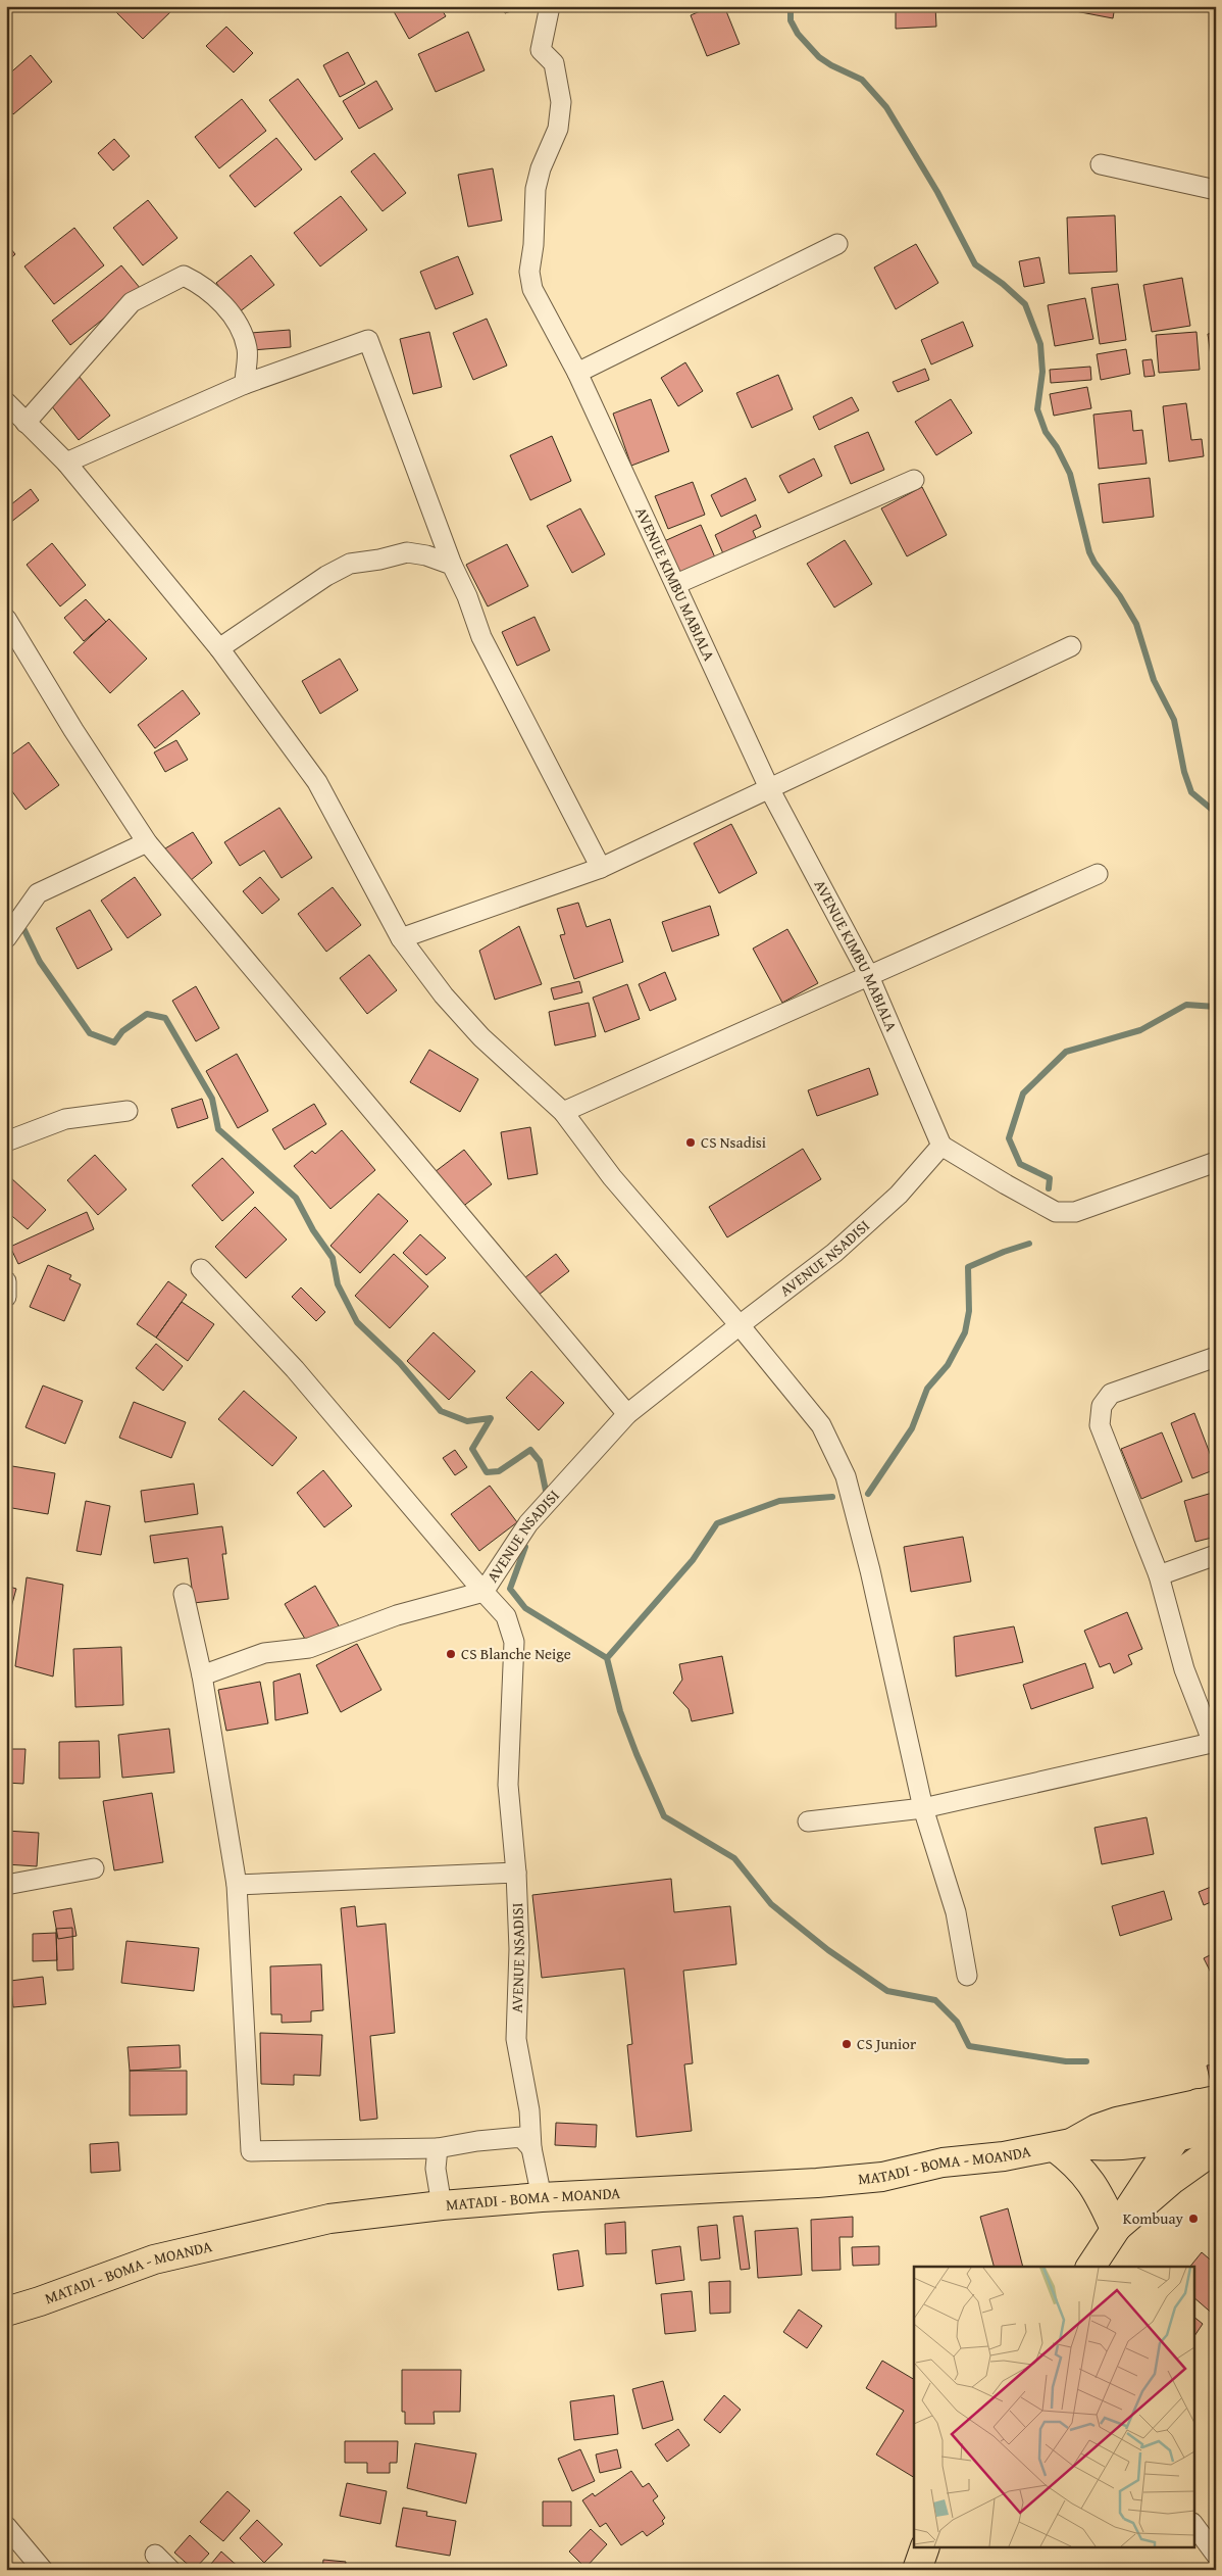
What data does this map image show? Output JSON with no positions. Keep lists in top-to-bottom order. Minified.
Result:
{"streets":{"highway":["MATADI - BOMA - MOANDA"],"street":["AVENUE KIMBU MABIALA","AVENUE NSADISI"]},"crossings":[["AVENUE KIMBU MABIALA","AVENUE NSADISI"],["AVENUE NSADISI","MATADI - BOMA - MOANDA"]],"places":["CS Nsadisi","CS Blanche Neige","CS Junior","Kombuay"]}
